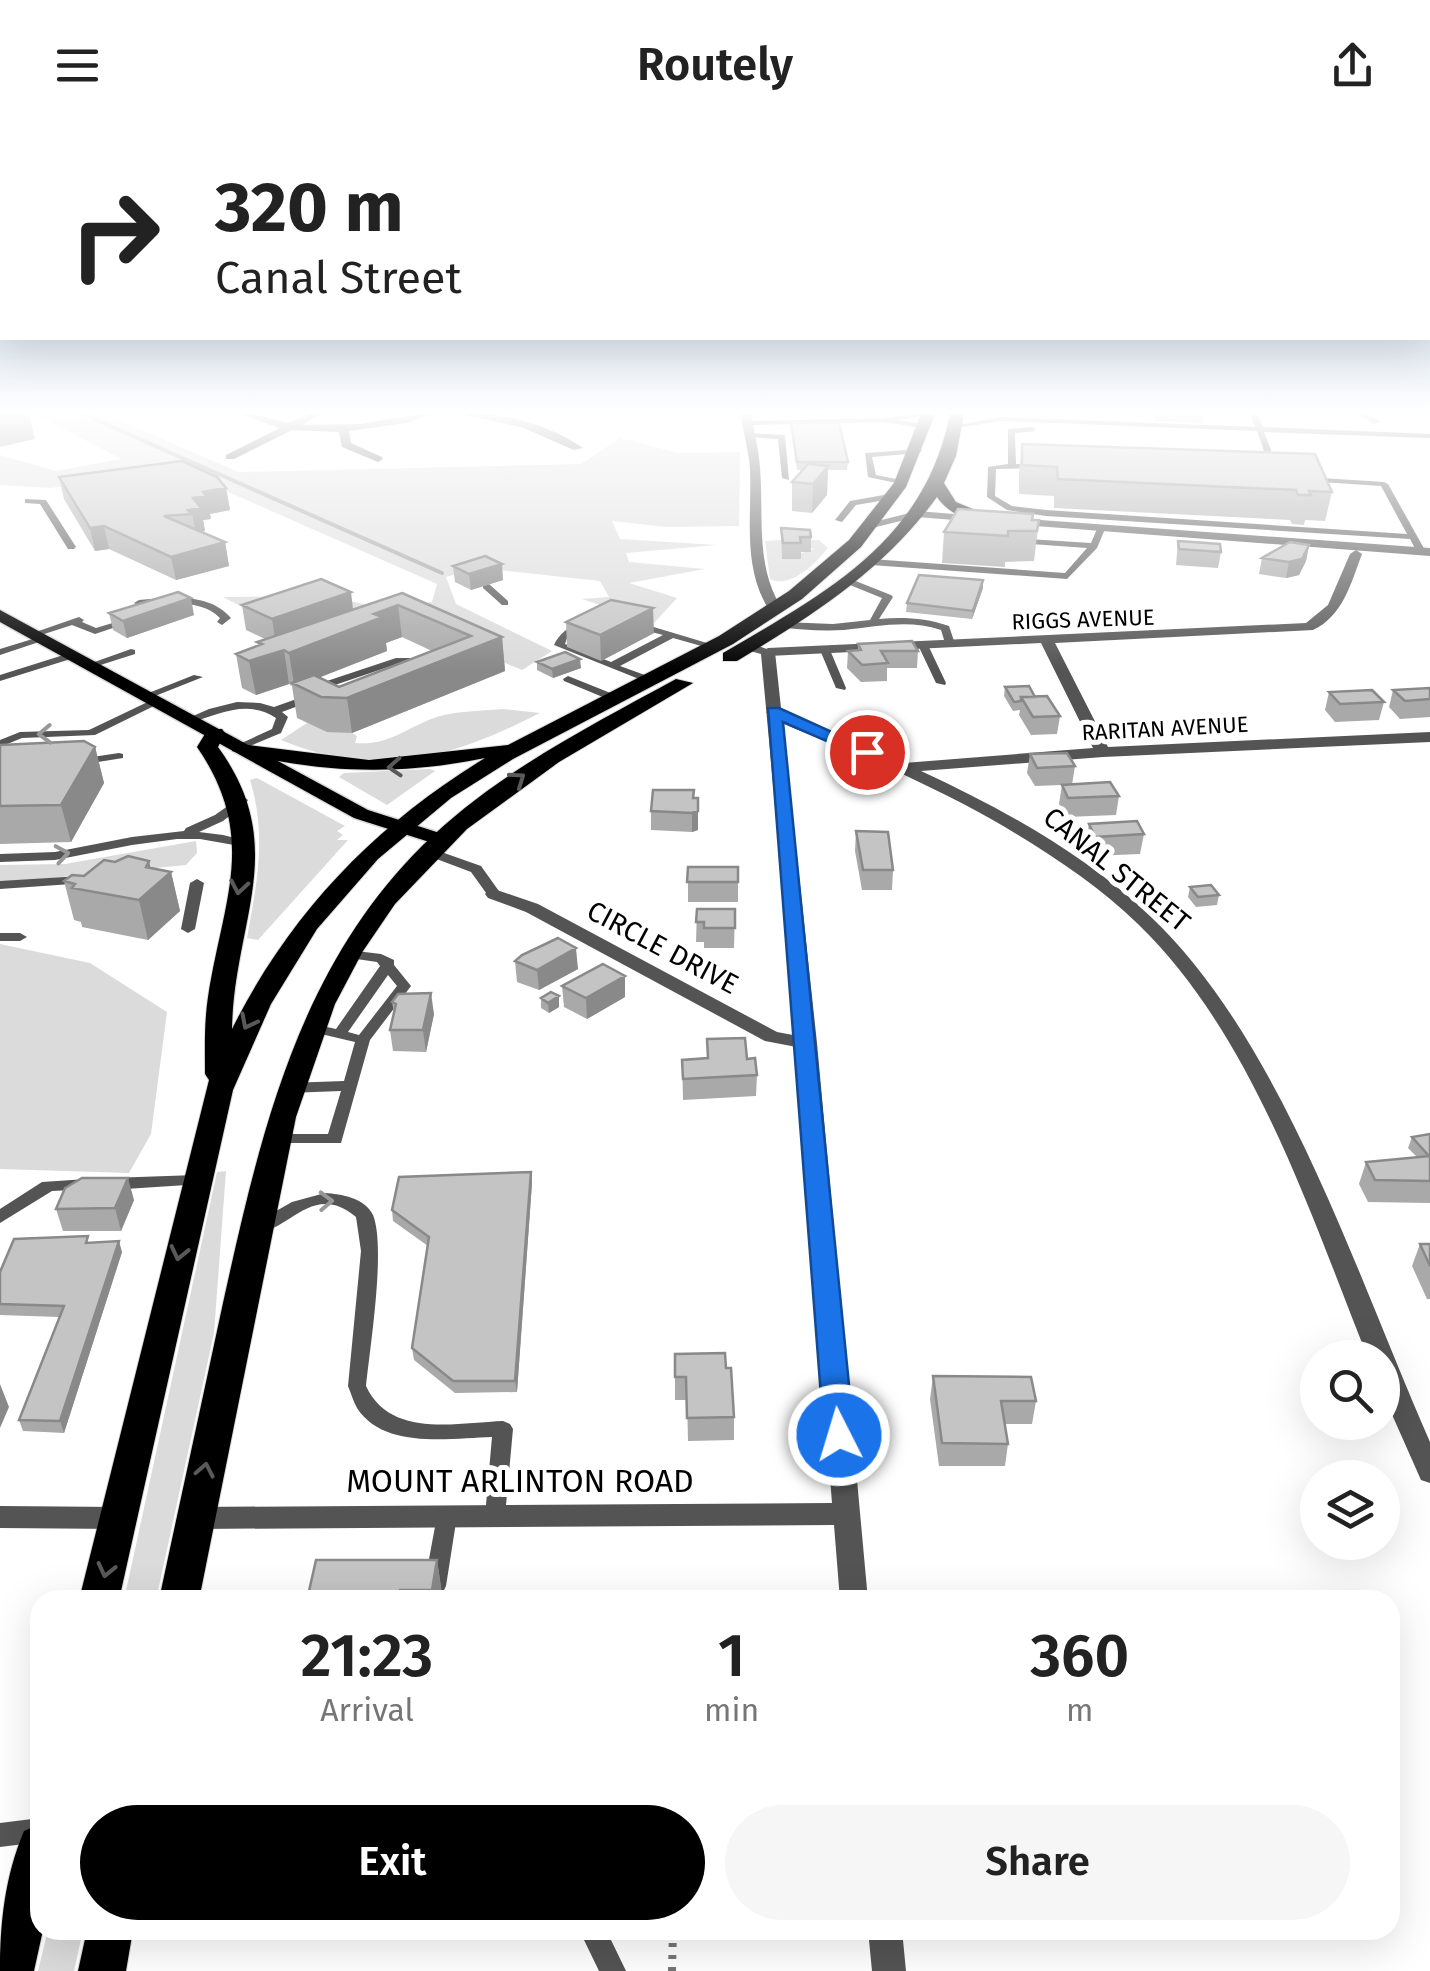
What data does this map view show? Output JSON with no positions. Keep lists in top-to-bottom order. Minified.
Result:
{"streets":{"street":["RIGGS AVENUE","RARITAN AVENUE","CANAL STREET","CIRCLE DRIVE","MOUNT ARLINTON ROAD"]},"crossings":[["RARITAN AVENUE","CANAL STREET"]],"page":{"header":"Routely","turn":["320 m","Canal Street"],"eta":["21:23","Arrival","1","min","360","m"],"buttons":["Exit","Share"]}}
